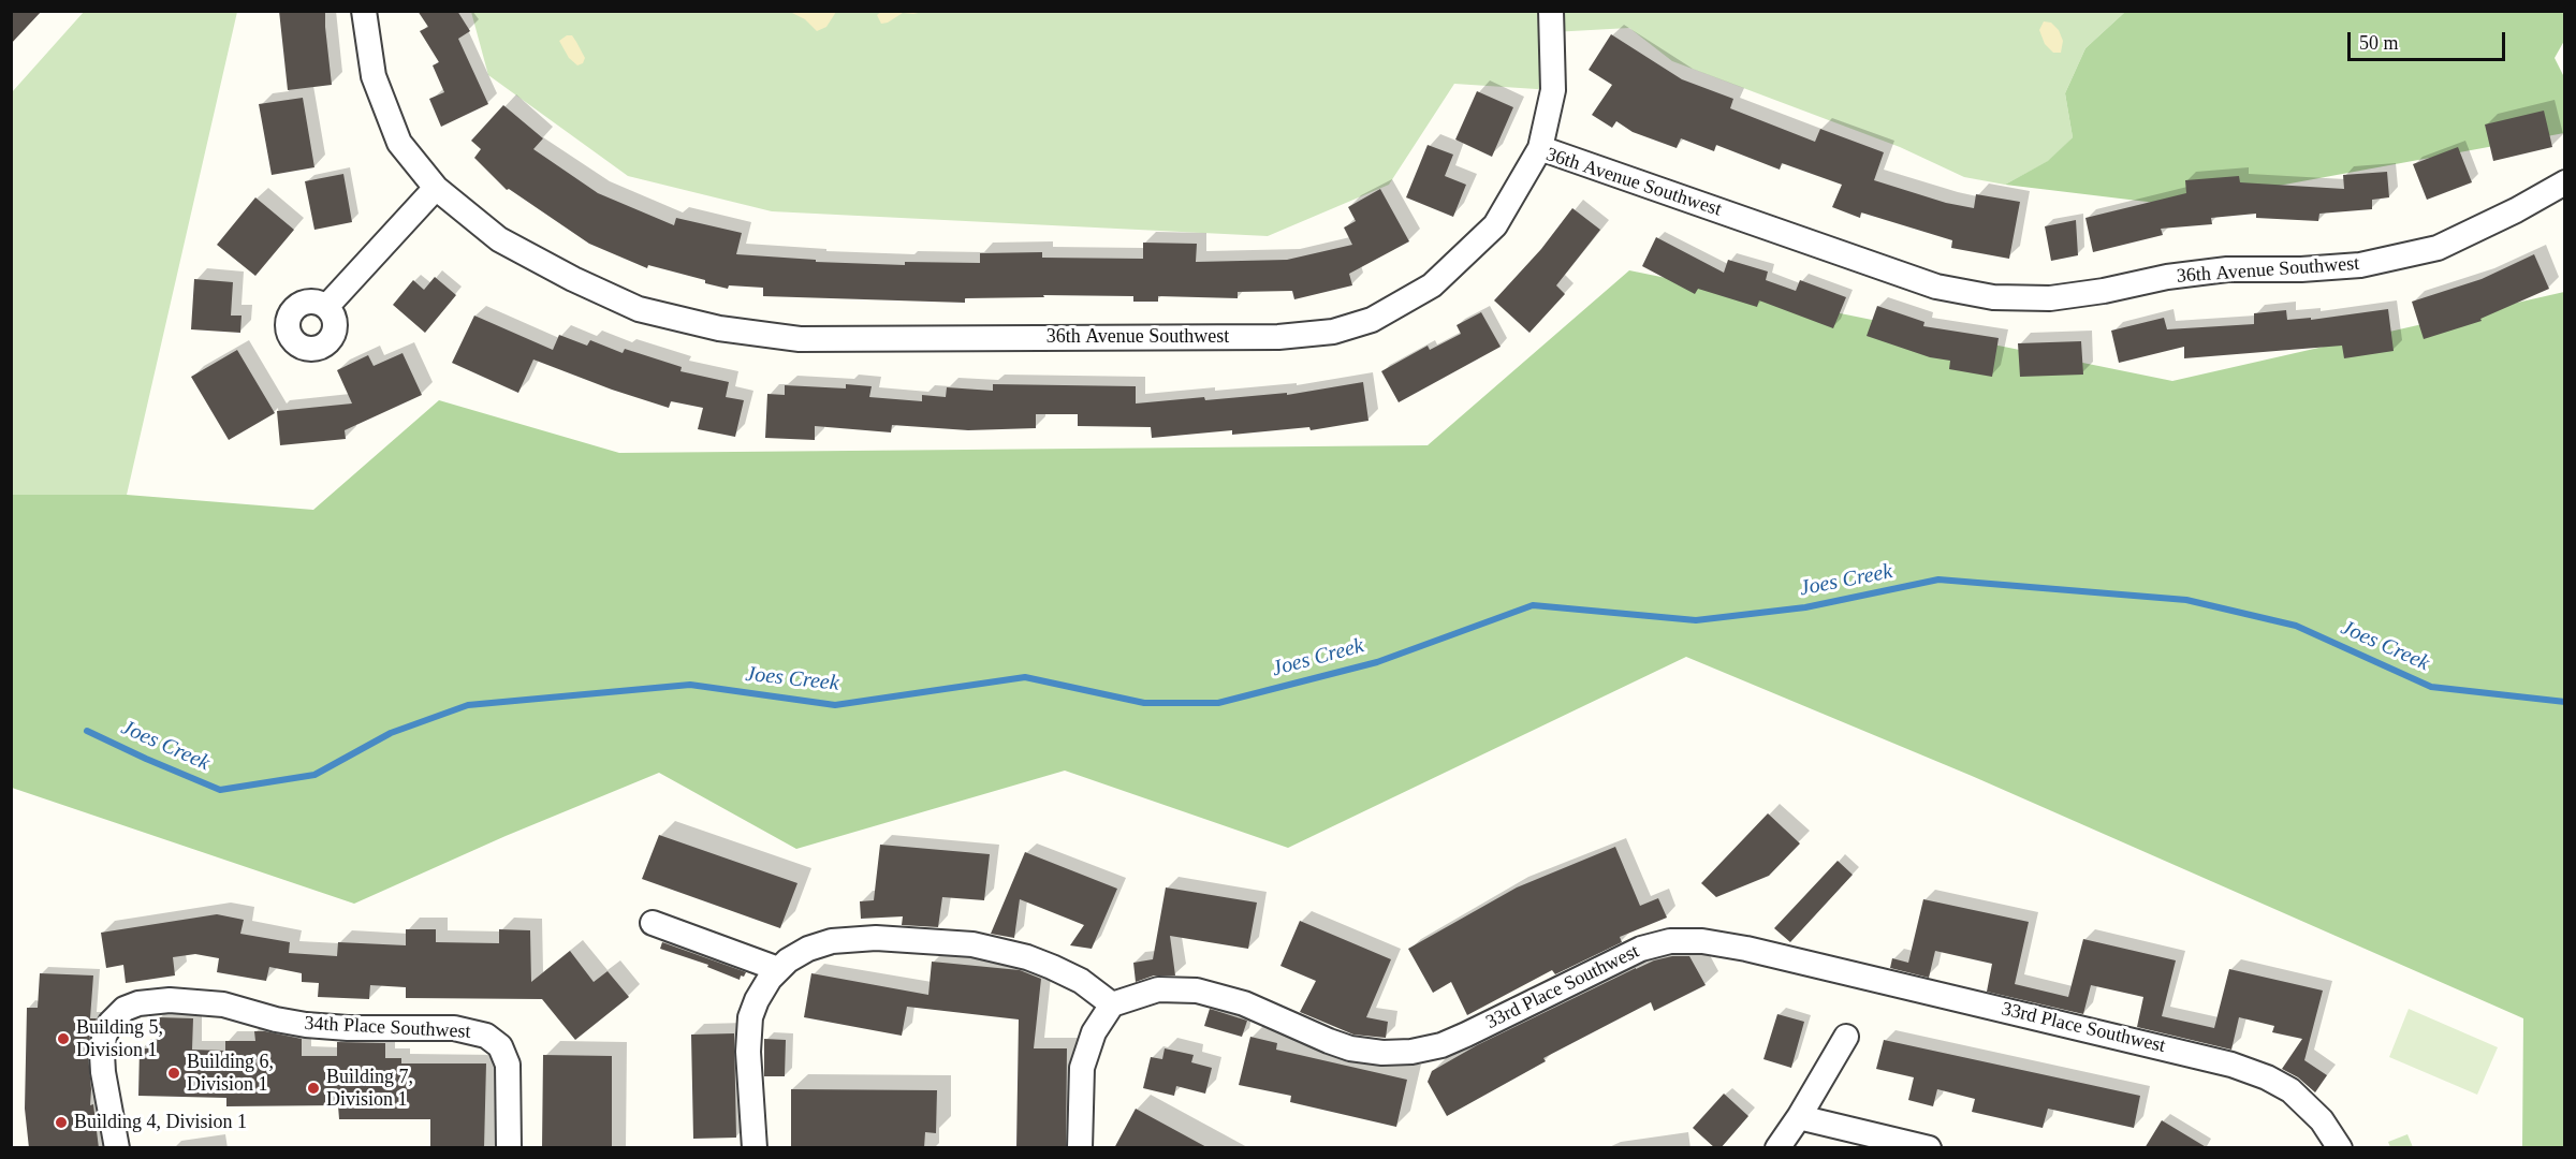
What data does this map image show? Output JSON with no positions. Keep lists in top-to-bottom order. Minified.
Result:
{"streets":{"street":["36th Avenue Southwest","33rd Place Southwest","34th Place Southwest"]},"water":["Joes Creek"],"places":["Building 5, Division 1","Building 6, Division 1","Building 7, Division 1","Building 4, Division 1"],"scale_bar":"50 m"}
